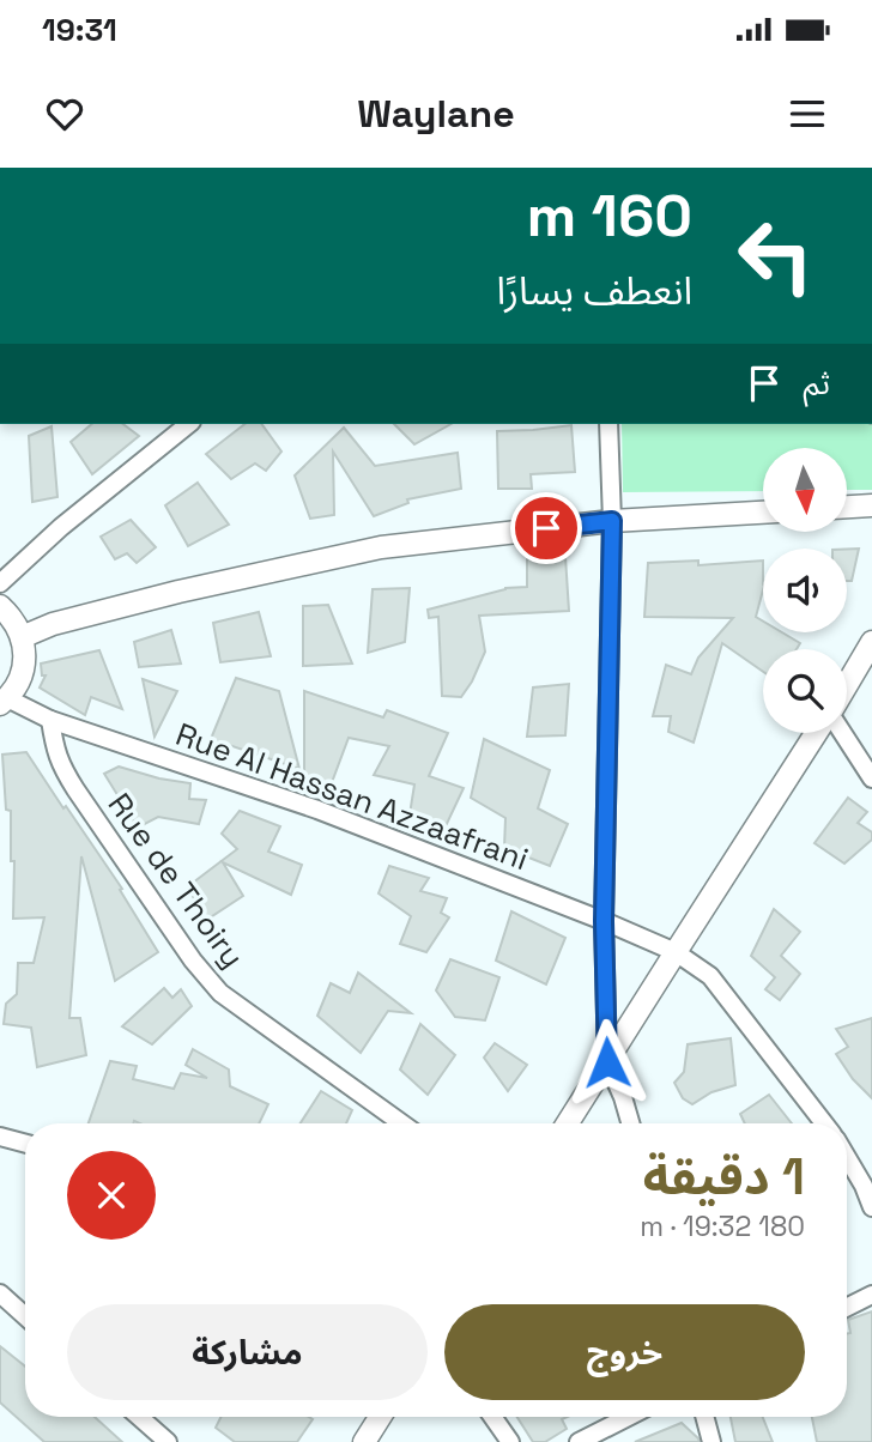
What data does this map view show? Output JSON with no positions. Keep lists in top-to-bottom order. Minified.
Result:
{"streets":{"street":["Rue Al Hassan Azzaafrani","Rue de Thoiry"]},"crossings":[["Rue Al Hassan Azzaafrani","Rue de Thoiry"]],"north":"bottom","page":{"status":"19:31","header":"Waylane","turn":["160 m","انعطف يسارًا"],"then":"ثم","heading":["1 دقيقة","180 m · 19:32"],"buttons":["خروج","مشاركة"]}}
